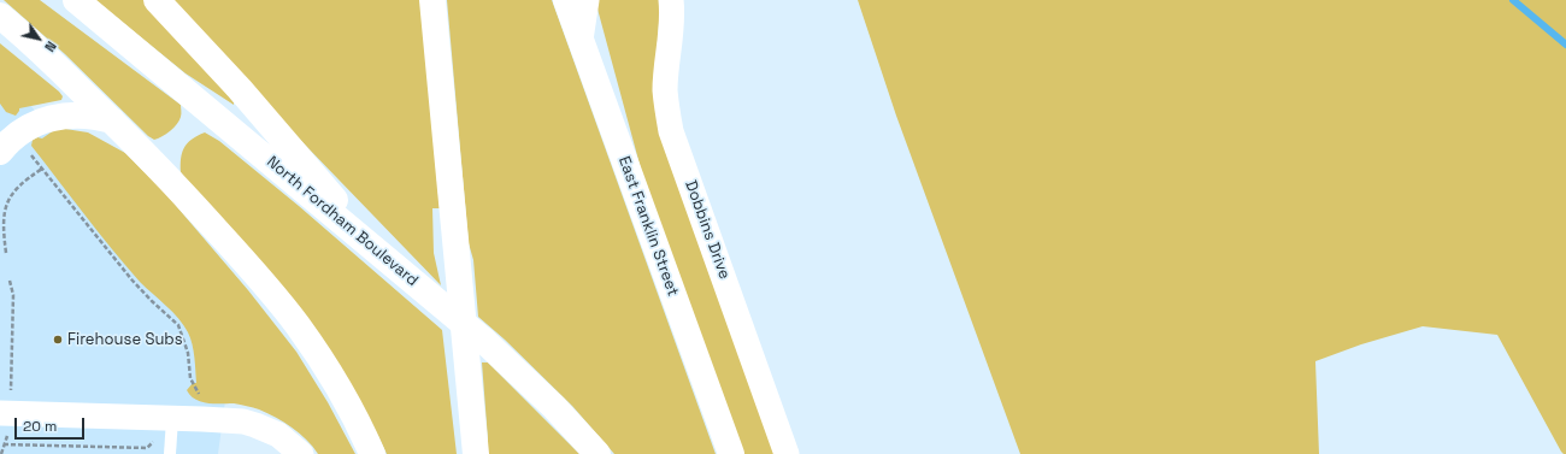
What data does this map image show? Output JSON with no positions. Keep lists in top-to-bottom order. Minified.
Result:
{"streets":{"main road":["North Fordham Boulevard","East Franklin Street"],"street":["Dobbins Drive"]},"places":["Firehouse Subs"],"scale_bar":"20 m","north":"bottom right"}
